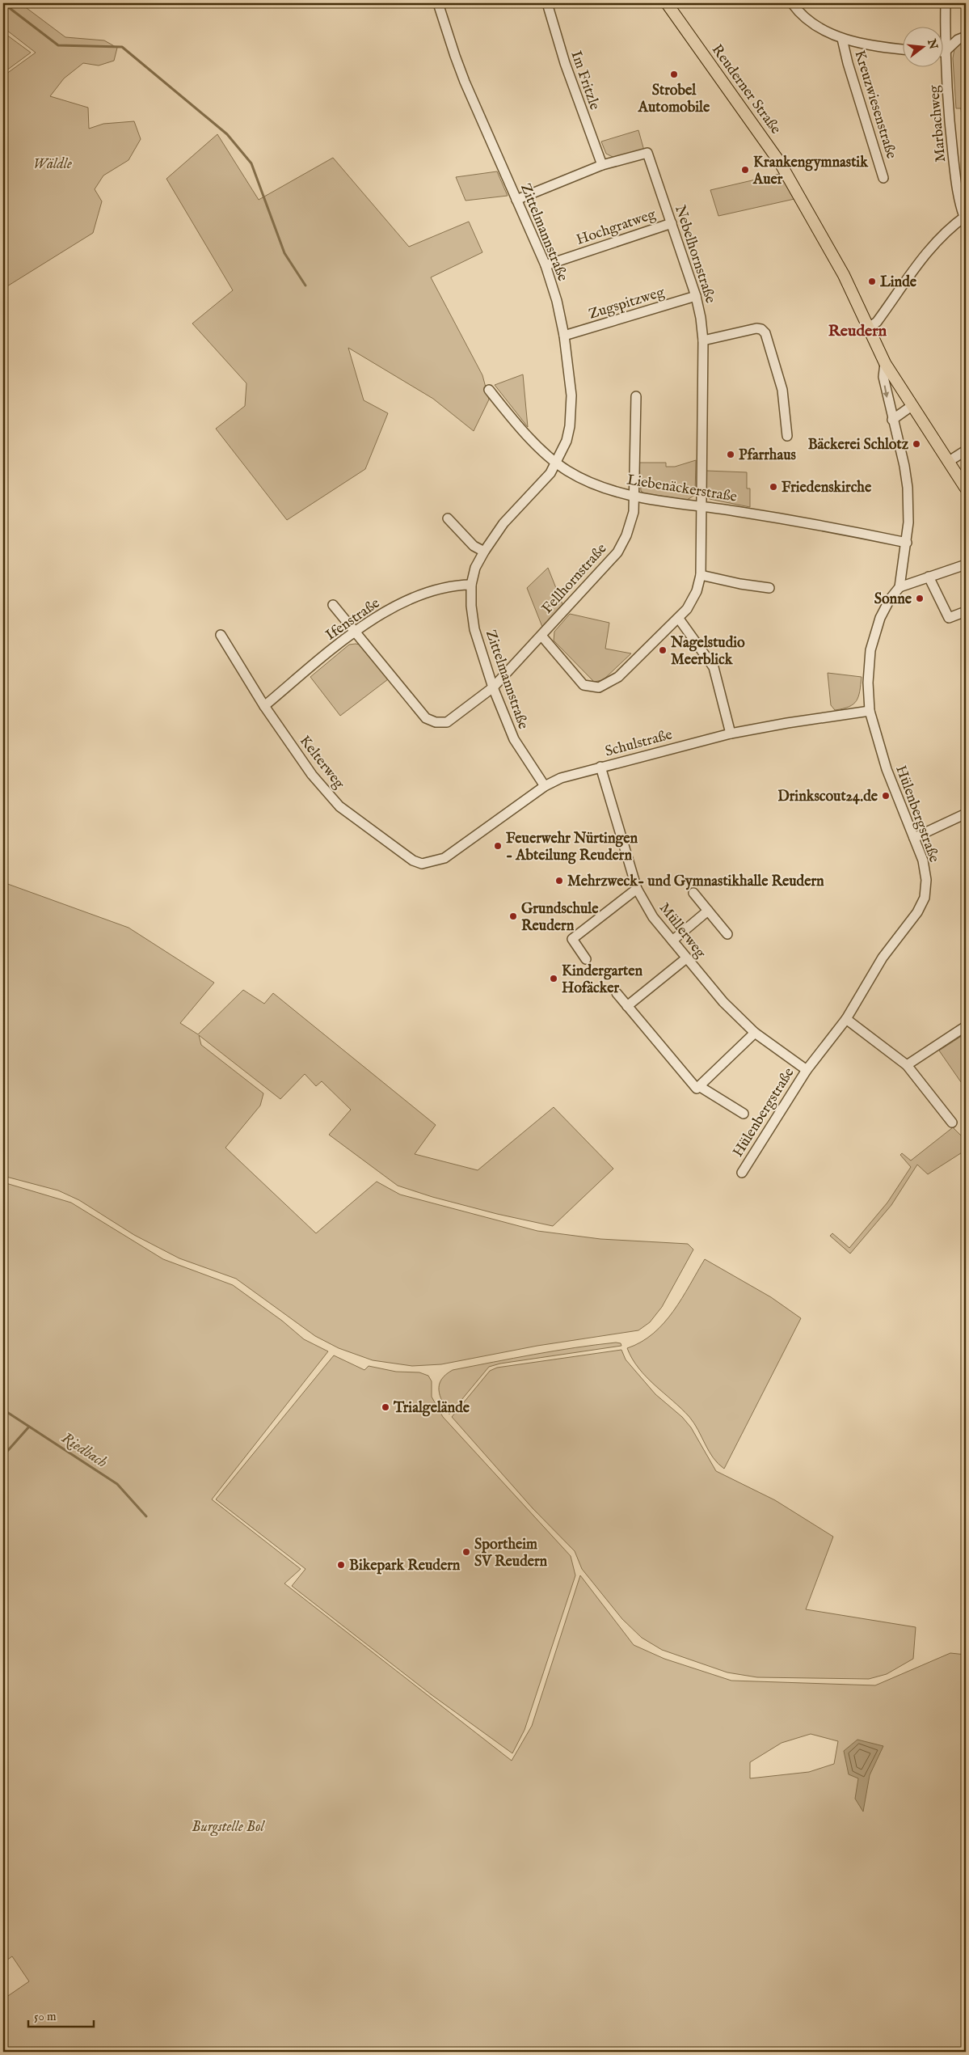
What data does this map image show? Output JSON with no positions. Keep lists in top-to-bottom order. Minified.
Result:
{"streets":{"main road":["Reuderner Straße"],"street":["Im Fritzle","Kreuzwiesenstraße","Marbachweg","Hochgratweg","Zittelmannstraße","Nebelhornstraße","Zugspitzweg","Liebenäckerstraße","Fellhornstraße","Ifenstraße","Schulstraße","Kelterweg","Hülenbergstraße","Müllerweg"]},"crossings":[["Im Fritzle","Nebelhornstraße"],["Reuderner Straße","Hülenbergstraße"],["Hochgratweg","Zittelmannstraße"],["Hochgratweg","Nebelhornstraße"],["Zittelmannstraße","Nebelhornstraße"],["Zittelmannstraße","Zugspitzweg"],["Zittelmannstraße","Liebenäckerstraße"],["Zittelmannstraße","Fellhornstraße"],["Zittelmannstraße","Ifenstraße"],["Zittelmannstraße","Schulstraße"],["Nebelhornstraße","Zugspitzweg"],["Nebelhornstraße","Liebenäckerstraße"],["Nebelhornstraße","Fellhornstraße"],["Liebenäckerstraße","Fellhornstraße"],["Liebenäckerstraße","Hülenbergstraße"],["Fellhornstraße","Ifenstraße"],["Ifenstraße","Kelterweg"],["Schulstraße","Kelterweg"],["Schulstraße","Hülenbergstraße"],["Schulstraße","Müllerweg"],["Hülenbergstraße","Müllerweg"]],"districts":["Reudern"],"water":["Riedbach"],"parks":["Wäldle","Burgstelle Bol"],"places":["Strobel Automobile","Krankengymnastik Auer","Linde","Bäckerei Schlotz","Pfarrhaus","Friedenskirche","Sonne","Nagelstudio Meerblick","Drinkscout24.de","Feuerwehr Nürtingen - Abteilung Reudern","Mehrzweck- und Gymnastikhalle Reudern","Grundschule Reudern","Kindergarten Hofäcker","Trialgelände","Sportheim SV Reudern","Bikepark Reudern"],"scale_bar":"50 m","north":"right"}
